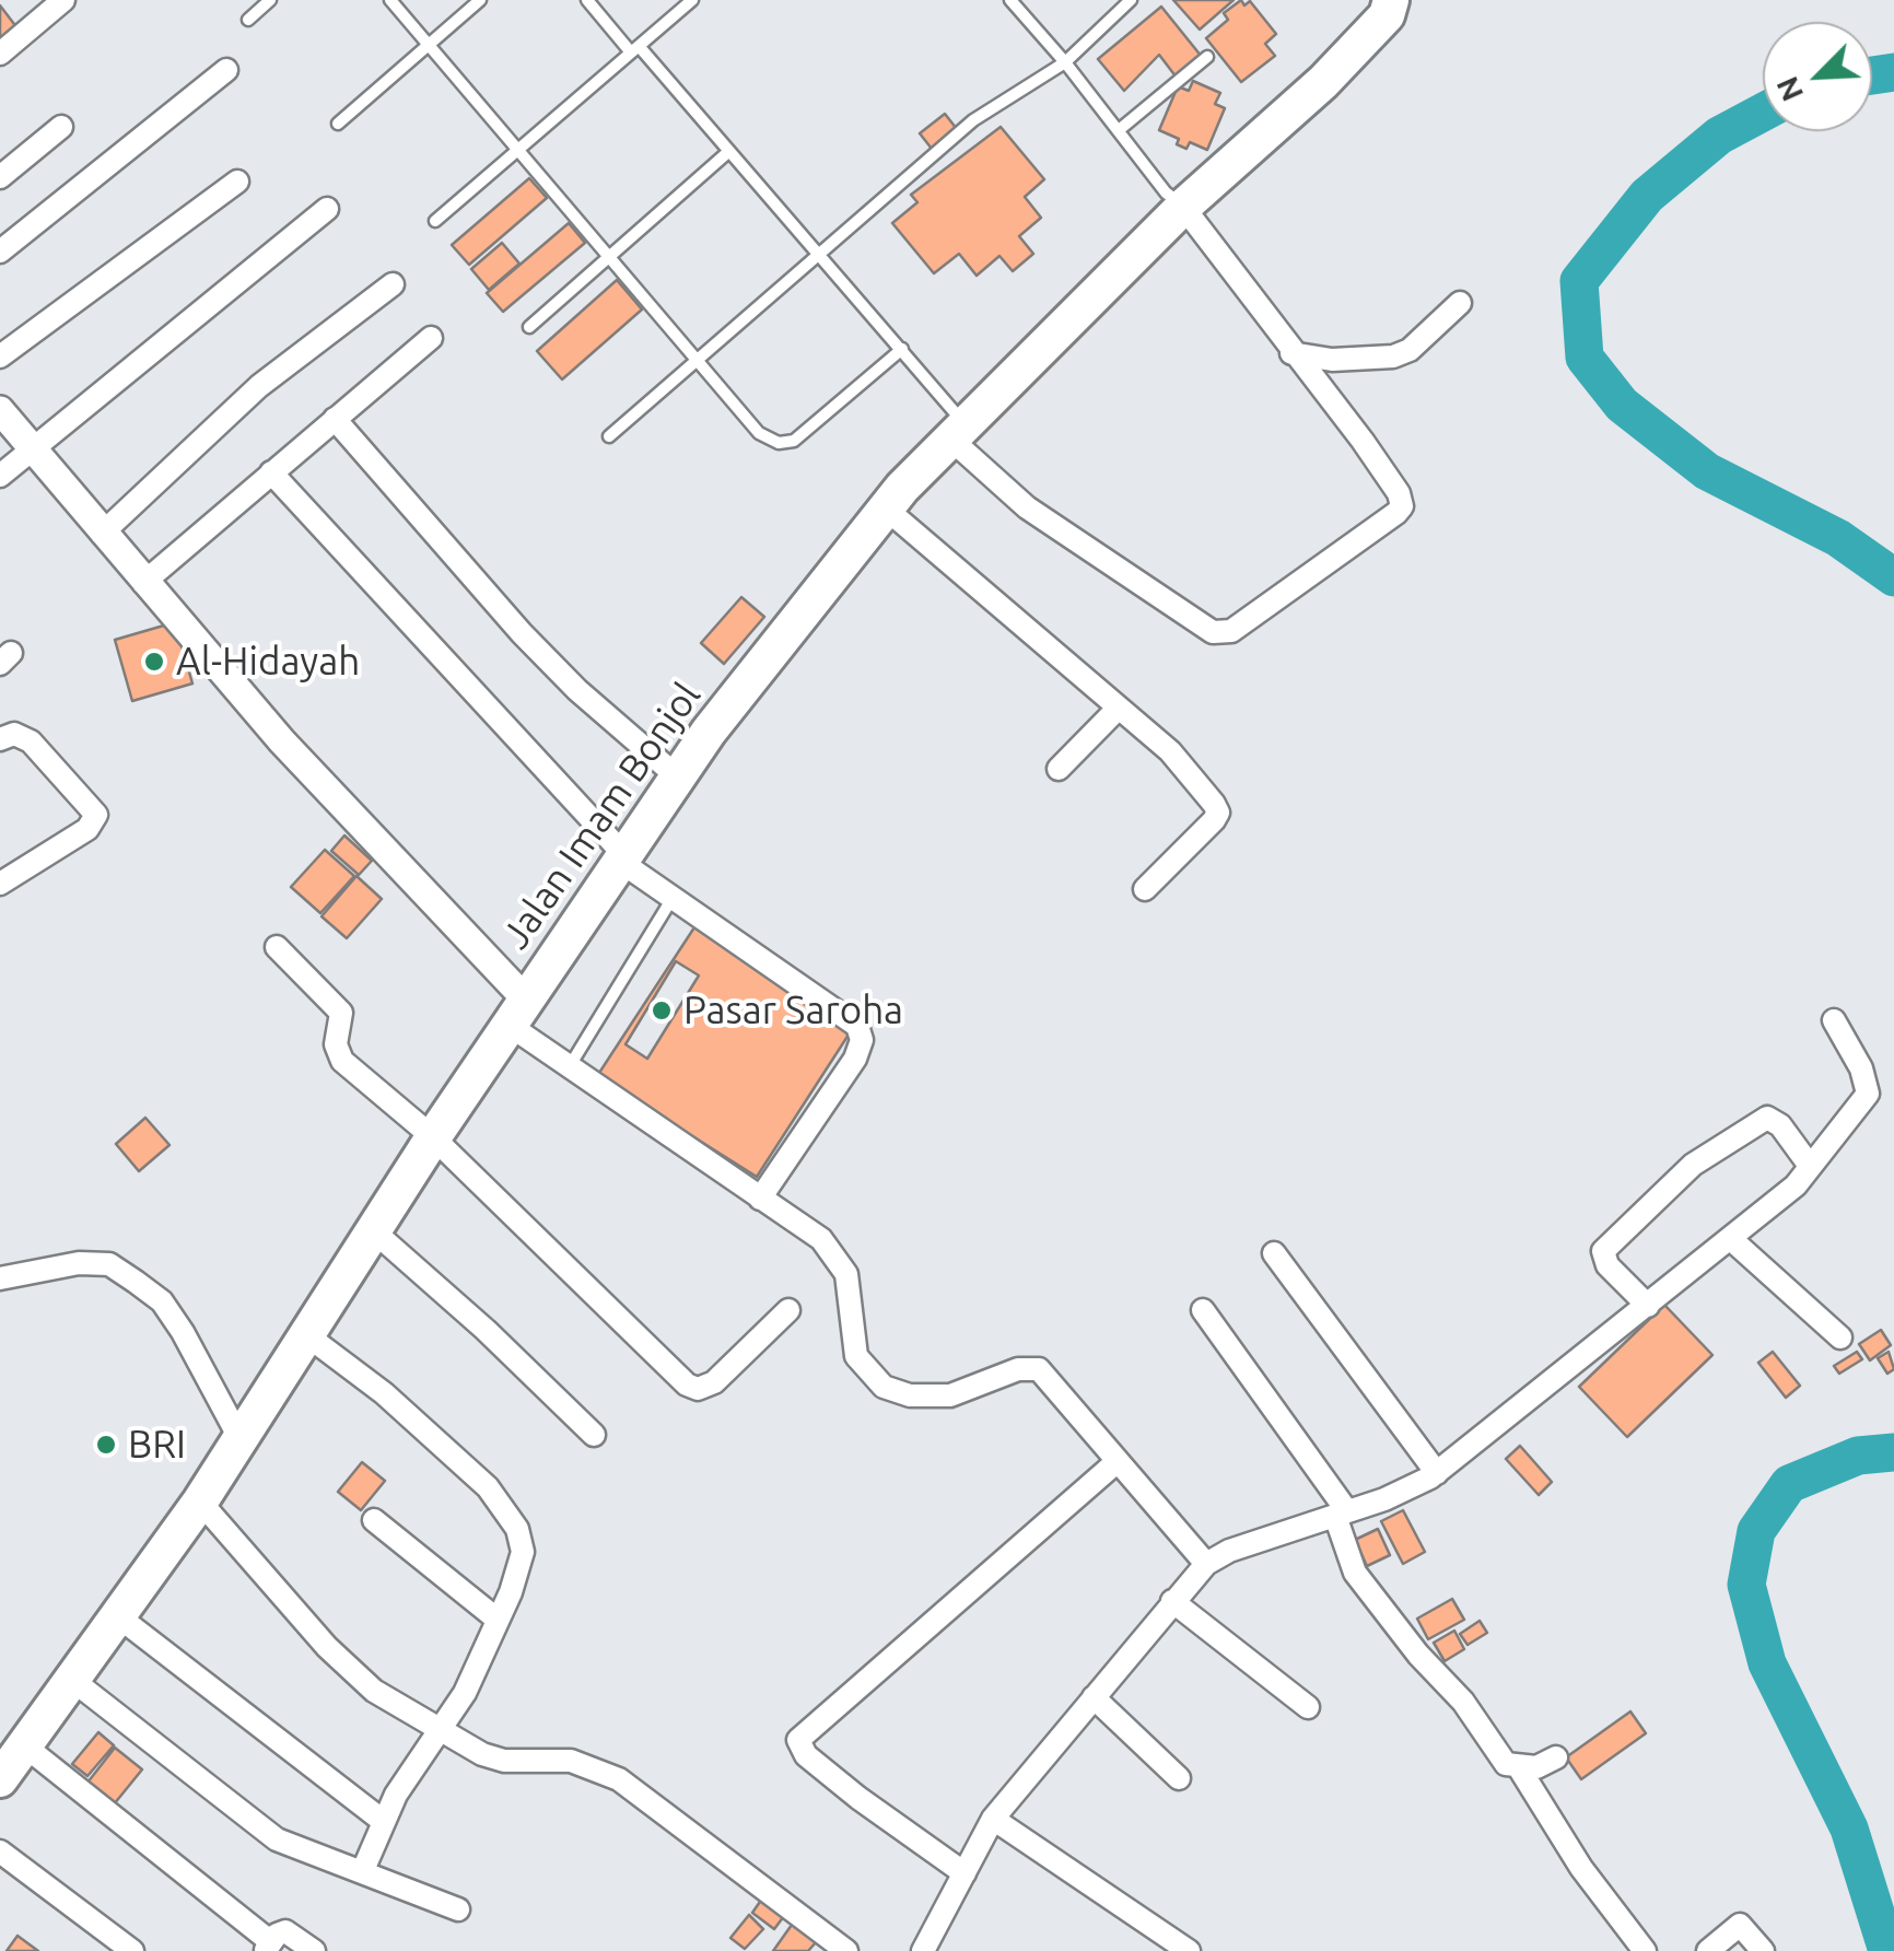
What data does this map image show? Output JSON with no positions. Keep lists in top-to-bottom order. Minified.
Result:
{"streets":{"highway":["Jalan Imam Bonjol"]},"places":["Al-Hidayah","Pasar Saroha","BRI"],"north":"bottom left"}
